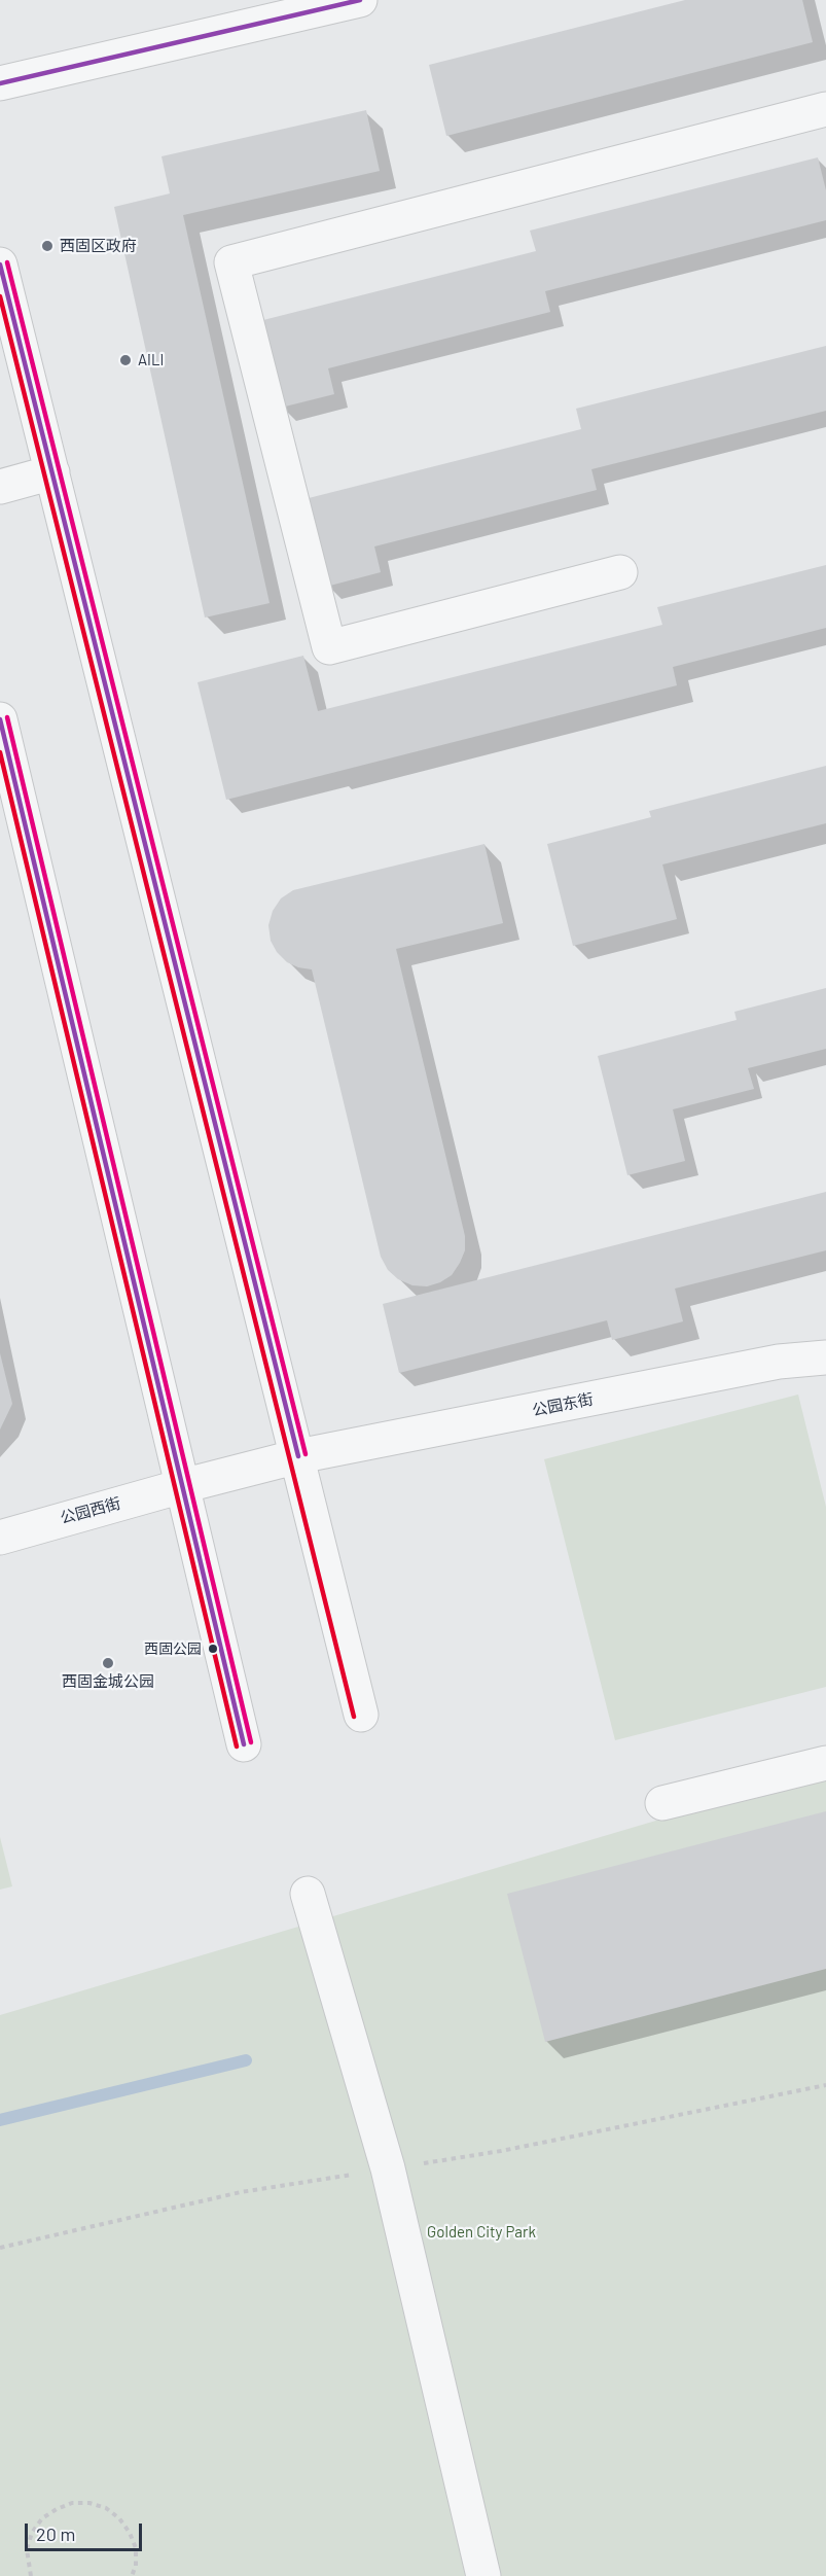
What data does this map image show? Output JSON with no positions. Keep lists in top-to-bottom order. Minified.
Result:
{"streets":{"street":["公园东街","公园西街"]},"crossings":[["公园东街","公园西街"]],"parks":["Golden City Park"],"places":["西固区政府","AILI","西固公园","西固金城公园"],"scale_bar":"20 m"}
